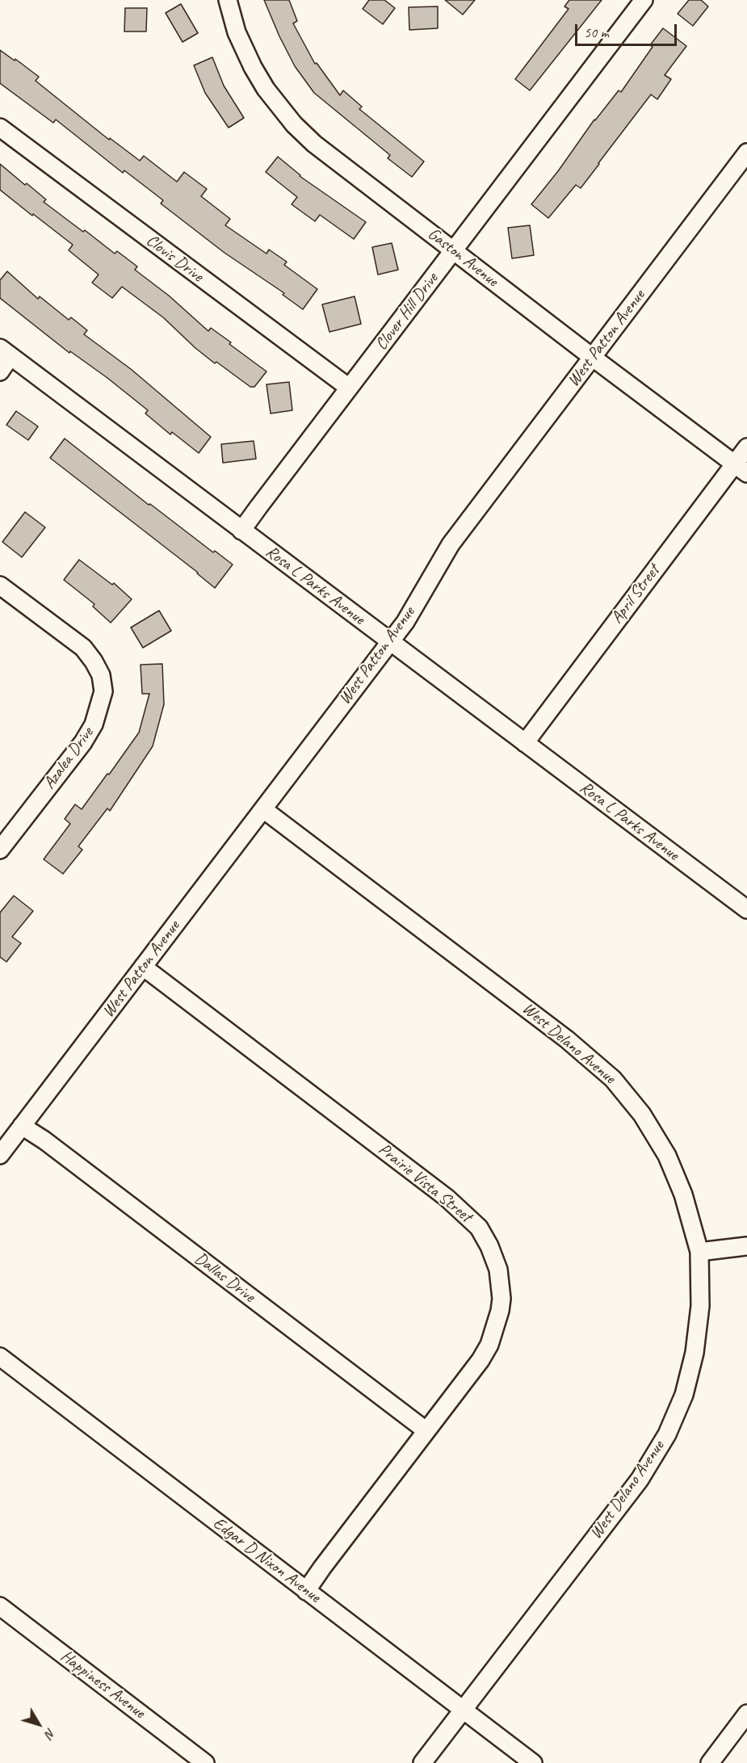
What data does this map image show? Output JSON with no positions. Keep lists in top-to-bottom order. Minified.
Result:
{"streets":{"street":["Gaston Avenue","Clovis Drive","Clover Hill Drive","West Patton Avenue","Rosa L Parks Avenue","April Street","Azalea Drive","West Delano Avenue","Prairie Vista Street","Dallas Drive","Edgar D Nixon Avenue","Happiness Avenue"]},"crossings":[["Gaston Avenue","Clover Hill Drive"],["Gaston Avenue","West Patton Avenue"],["Gaston Avenue","April Street"],["Clovis Drive","Clover Hill Drive"],["Clover Hill Drive","Rosa L Parks Avenue"],["West Patton Avenue","Rosa L Parks Avenue"],["West Patton Avenue","West Delano Avenue"],["West Patton Avenue","Prairie Vista Street"],["West Patton Avenue","Dallas Drive"],["Rosa L Parks Avenue","April Street"],["West Delano Avenue","Edgar D Nixon Avenue"],["Prairie Vista Street","Dallas Drive"],["Prairie Vista Street","Edgar D Nixon Avenue"]],"scale_bar":"50 m","north":"bottom right"}
